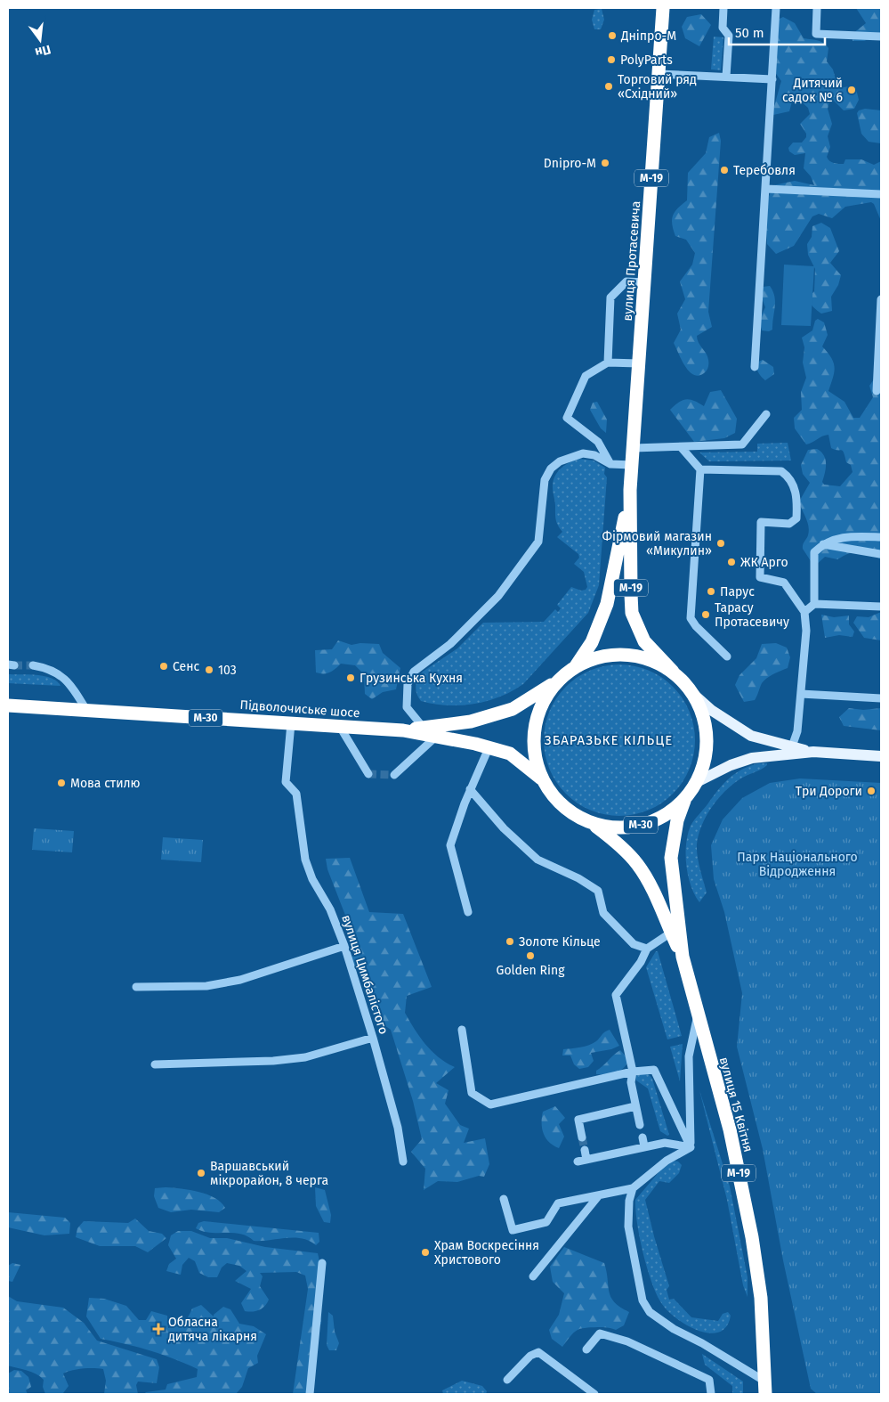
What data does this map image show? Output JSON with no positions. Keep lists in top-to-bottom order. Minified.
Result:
{"streets":{"highway":["М-19","вулиця Протасевича","Підволочиське шосе","М-30","вулиця 15 Квітня"],"lane":["вулиця Цимбалістого"]},"crossings":[["М-19","вулиця Протасевича"],["М-19","Підволочиське шосе"],["М-19","М-30"],["М-19","вулиця 15 Квітня"],["Підволочиське шосе","вулиця Цимбалістого"],["М-30","вулиця 15 Квітня"]],"districts":["ЗБАРАЗЬКЕ КІЛЬЦЕ"],"parks":["Парк Національного Відродження"],"places":{"other":["Дніпро-М","PolyParts","Торговий ряд «Східний»","Дитячий садок № 6","Dnipro-M","Теребовля","Фірмовий магазин «Микулин»","ЖК Арго","Парус","Тарасу Протасевичу","Сенс","103","Грузинська Кухня","Мова стилю","Три Дороги","Золоте Кільце","Golden Ring","Варшавський мікрорайон, 8 черга","Храм Воскресіння Христового"],"health":["Обласна дитяча лікарня"]},"scale_bar":"50 m","north":"bottom"}
